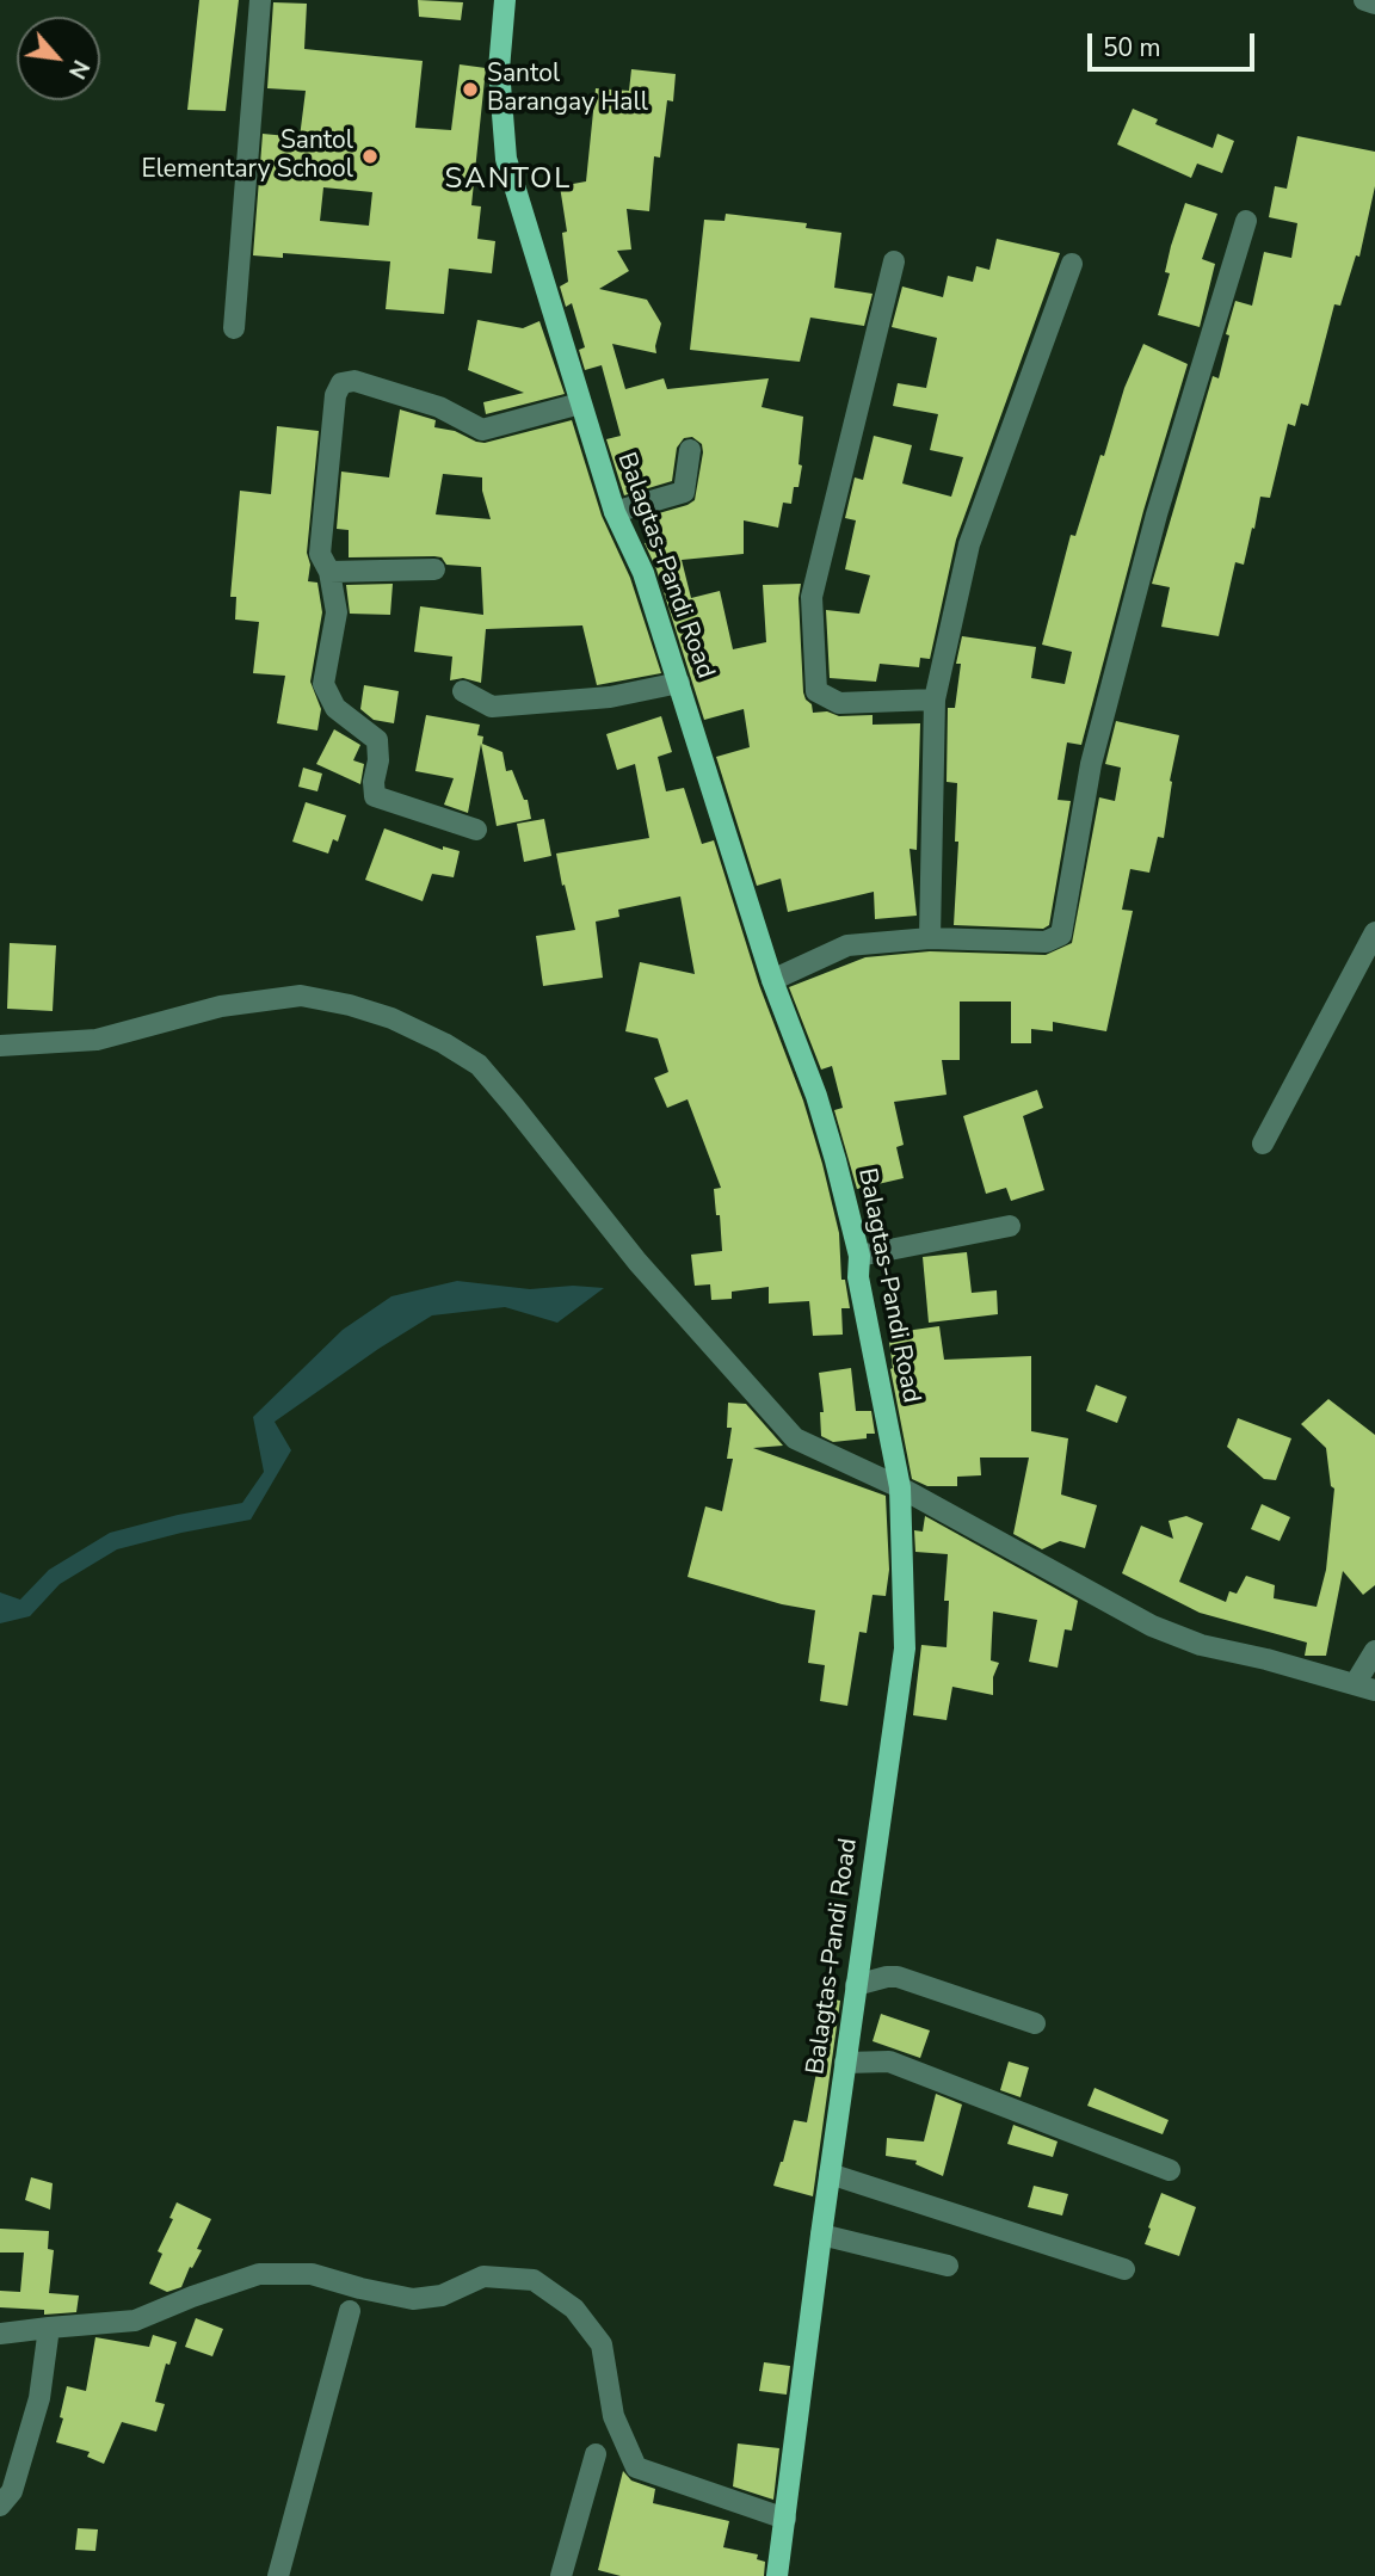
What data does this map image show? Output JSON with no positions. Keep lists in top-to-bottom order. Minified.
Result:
{"streets":{"main road":["Balagtas-Pandi Road"]},"districts":["SANTOL"],"places":["Santol Barangay Hall","Santol Elementary School"],"scale_bar":"50 m","north":"bottom right"}
